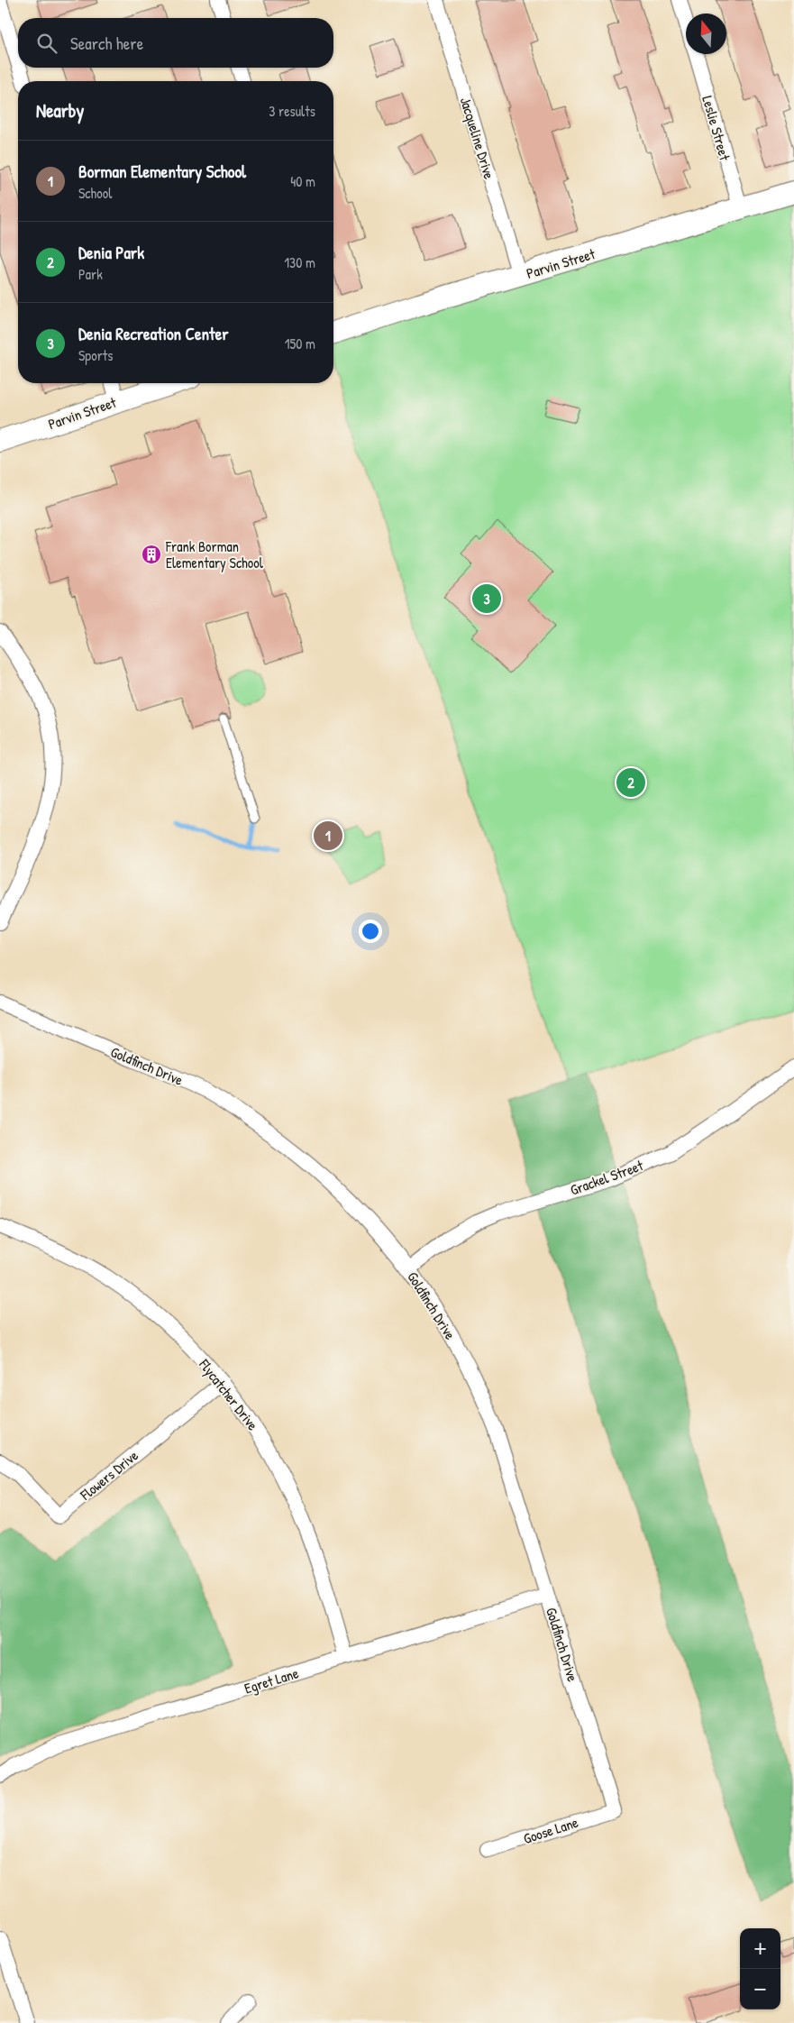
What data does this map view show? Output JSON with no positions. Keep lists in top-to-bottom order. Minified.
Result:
{"streets":{"street":["Leslie Street","Jacqueline Drive","Parvin Street","Goldfinch Drive","Grackel Street","Flycatcher Drive","Flowers Drive","Egret Lane","Goose Lane"]},"crossings":[["Leslie Street","Parvin Street"],["Jacqueline Drive","Parvin Street"],["Goldfinch Drive","Grackel Street"],["Goldfinch Drive","Egret Lane"],["Goldfinch Drive","Goose Lane"],["Flycatcher Drive","Flowers Drive"],["Flycatcher Drive","Egret Lane"]],"places":{"building":["Frank Borman Elementary School"]},"north":"top","page":{"search":"Search here","heading":["Nearby","3 results"],"list":[{"mark":"1","name":"Borman Elementary School","note":"School","value":"40 m"},{"mark":"2","name":"Denia Park","note":"Park","value":"130 m"},{"mark":"3","name":"Denia Recreation Center","note":"Sports","value":"150 m"}],"pins":["3","2","1"],"map_buttons":["+","−"]}}
